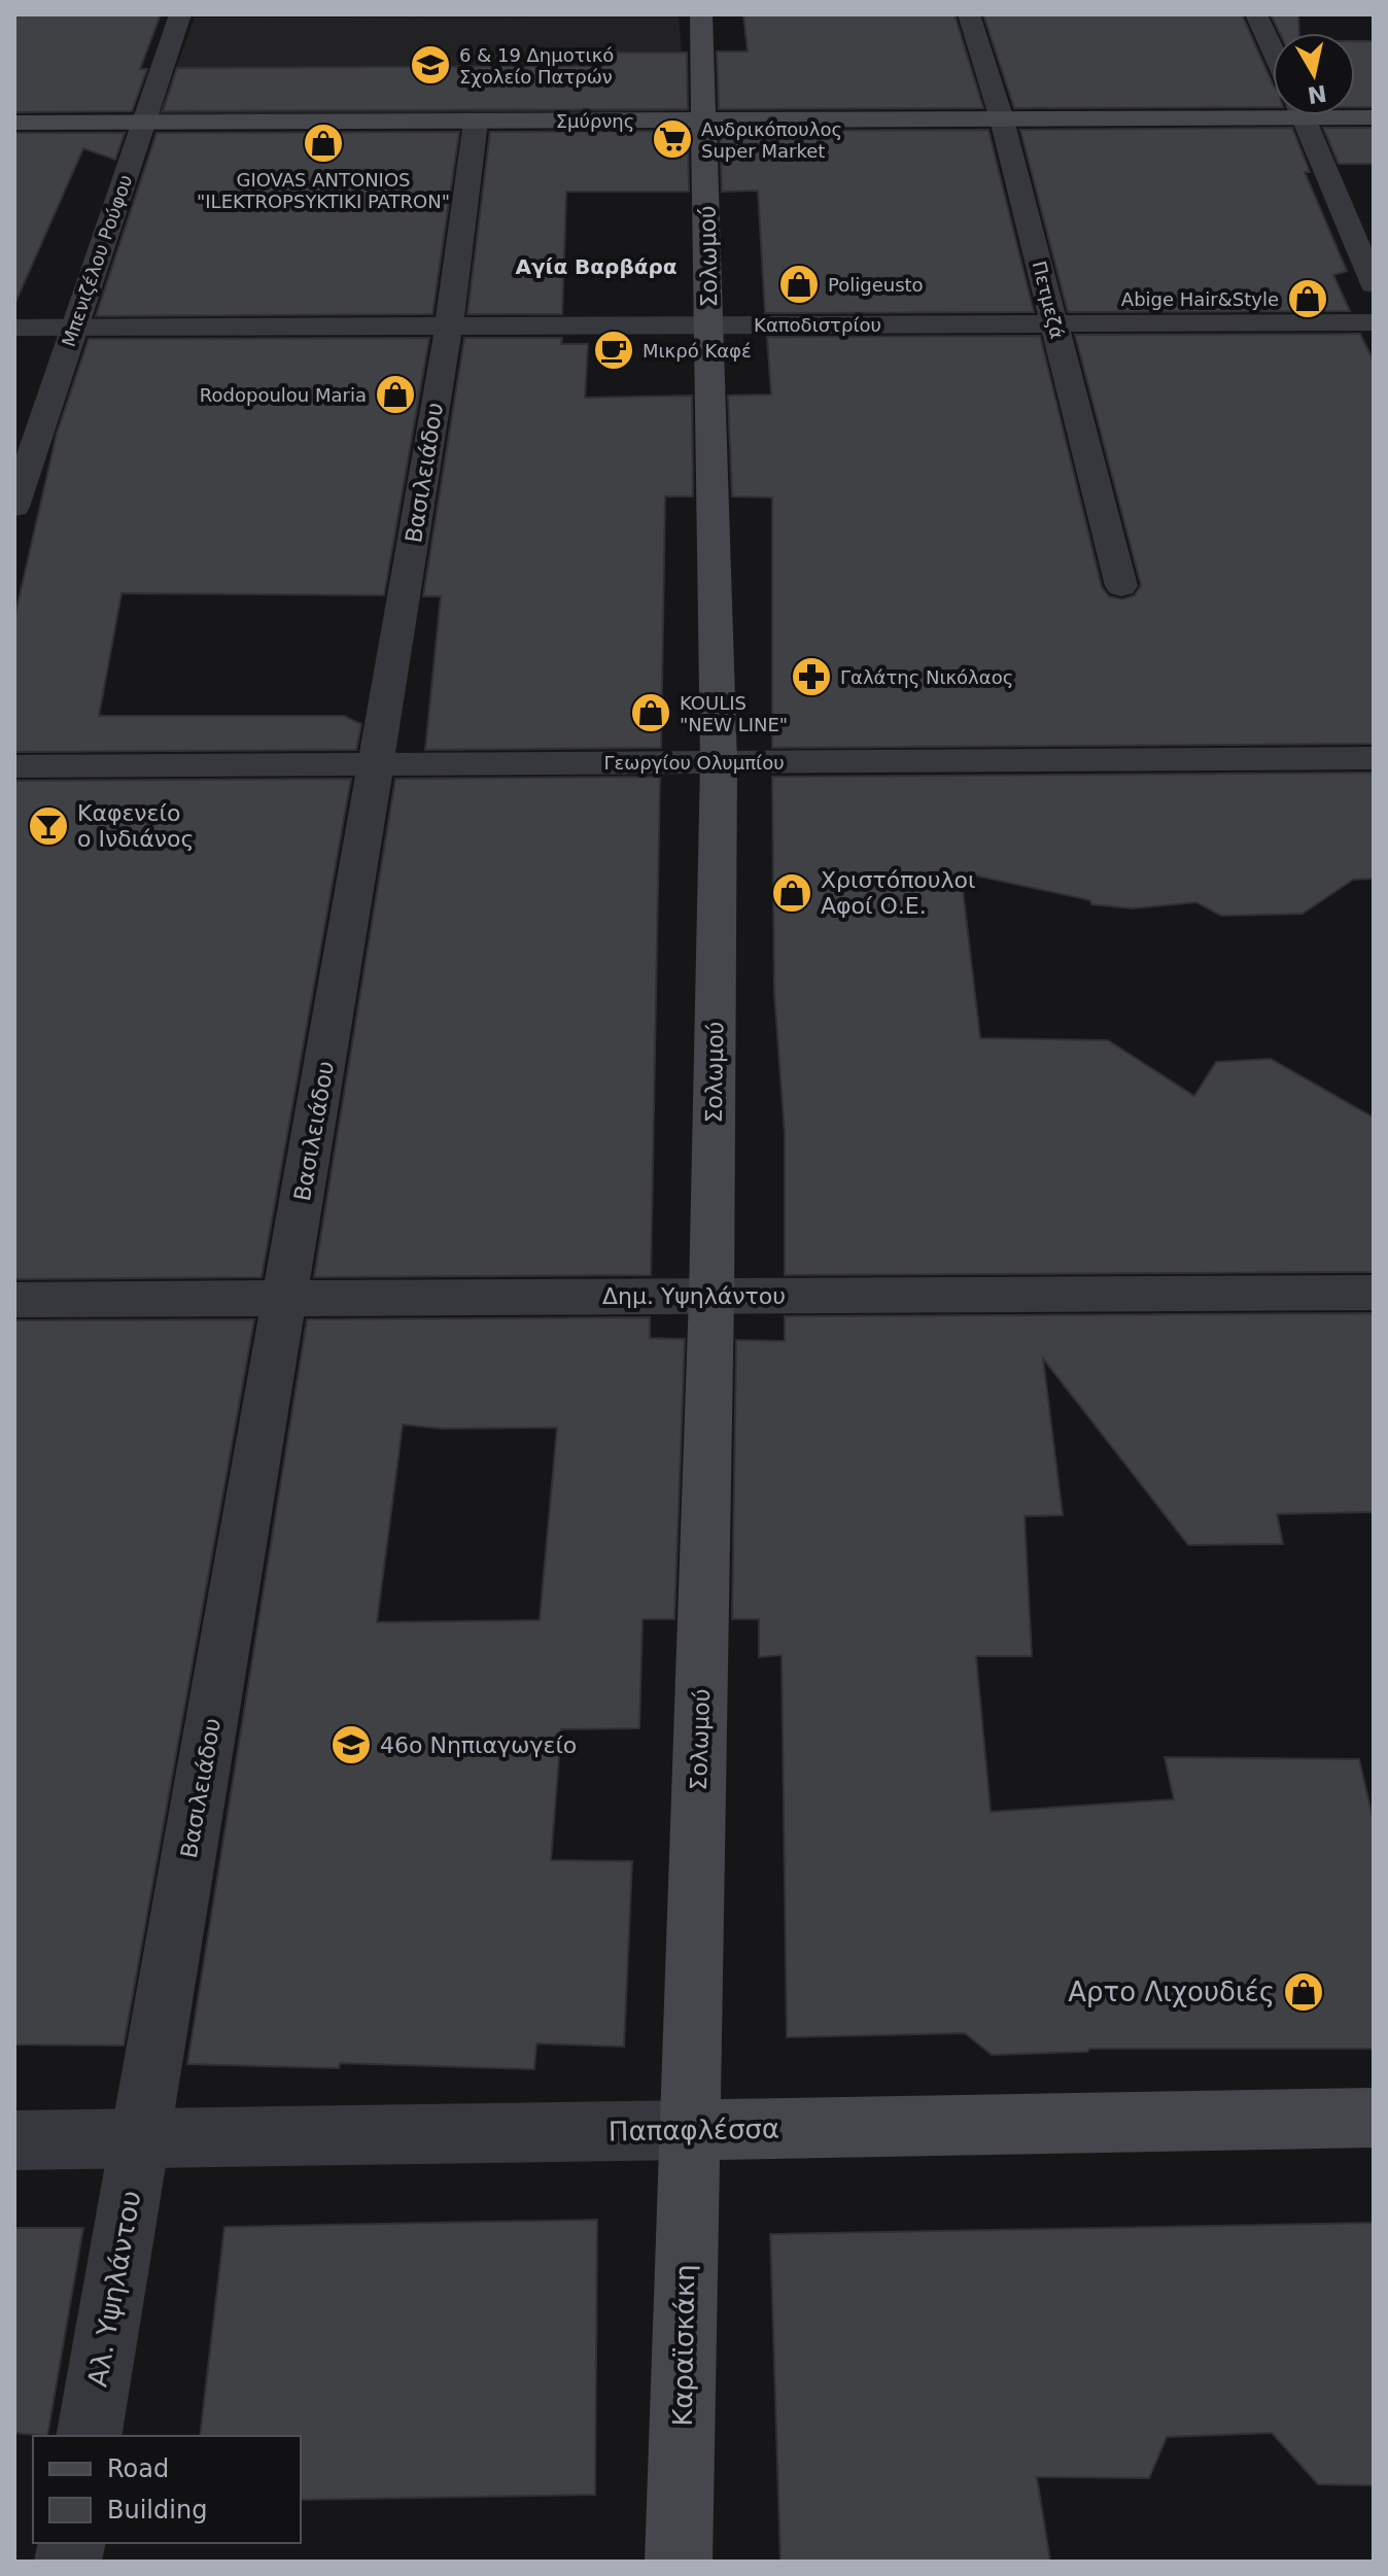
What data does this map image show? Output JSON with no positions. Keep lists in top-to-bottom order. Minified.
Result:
{"streets":{"main road":["Σμύρνης","Σολωμού","Παπαφλέσσα","Καραϊσκάκη"],"street":["Μπενιζέλου Ρούφου","Πετμεζά","Καποδιστρίου","Βασιλειάδου","Γεωργίου Ολυμπίου","Δημ. Υψηλάντου","Αλ. Υψηλάντου"]},"crossings":[["Σμύρνης","Σολωμού"],["Σμύρνης","Μπενιζέλου Ρούφου"],["Σμύρνης","Πετμεζά"],["Σμύρνης","Βασιλειάδου"],["Σολωμού","Καποδιστρίου"],["Σολωμού","Γεωργίου Ολυμπίου"],["Σολωμού","Δημ. Υψηλάντου"],["Σολωμού","Παπαφλέσσα"],["Σολωμού","Καραϊσκάκη"],["Μπενιζέλου Ρούφου","Καποδιστρίου"],["Πετμεζά","Καποδιστρίου"],["Καποδιστρίου","Βασιλειάδου"],["Βασιλειάδου","Γεωργίου Ολυμπίου"],["Βασιλειάδου","Δημ. Υψηλάντου"],["Βασιλειάδου","Παπαφλέσσα"],["Βασιλειάδου","Αλ. Υψηλάντου"],["Παπαφλέσσα","Αλ. Υψηλάντου"],["Παπαφλέσσα","Καραϊσκάκη"]],"districts":["Αγία Βαρβάρα"],"places":{"school or university":["6 & 19 Δημοτικό Σχολείο Πατρών","46ο Νηπιαγωγείο"],"supermarket":["Ανδρικόπουλος Super Market"],"shop":["GIOVAS ANTONIOS \"ILEKTROPSYKTIKI PATRON\"","Poligeusto","Abige Hair&Style","Rodopoulou Maria","KOULIS \"NEW LINE\"","Χριστόπουλοι Αφοί Ο.Ε.","Αρτο Λιχουδιές"],"cafe":["Μικρό Καφέ"],"pharmacy":["Γαλάτης Νικόλαος"],"bar":["Καφενείο ο Ινδιάνος"]},"legend":["Road","Building"],"north":"bottom"}
